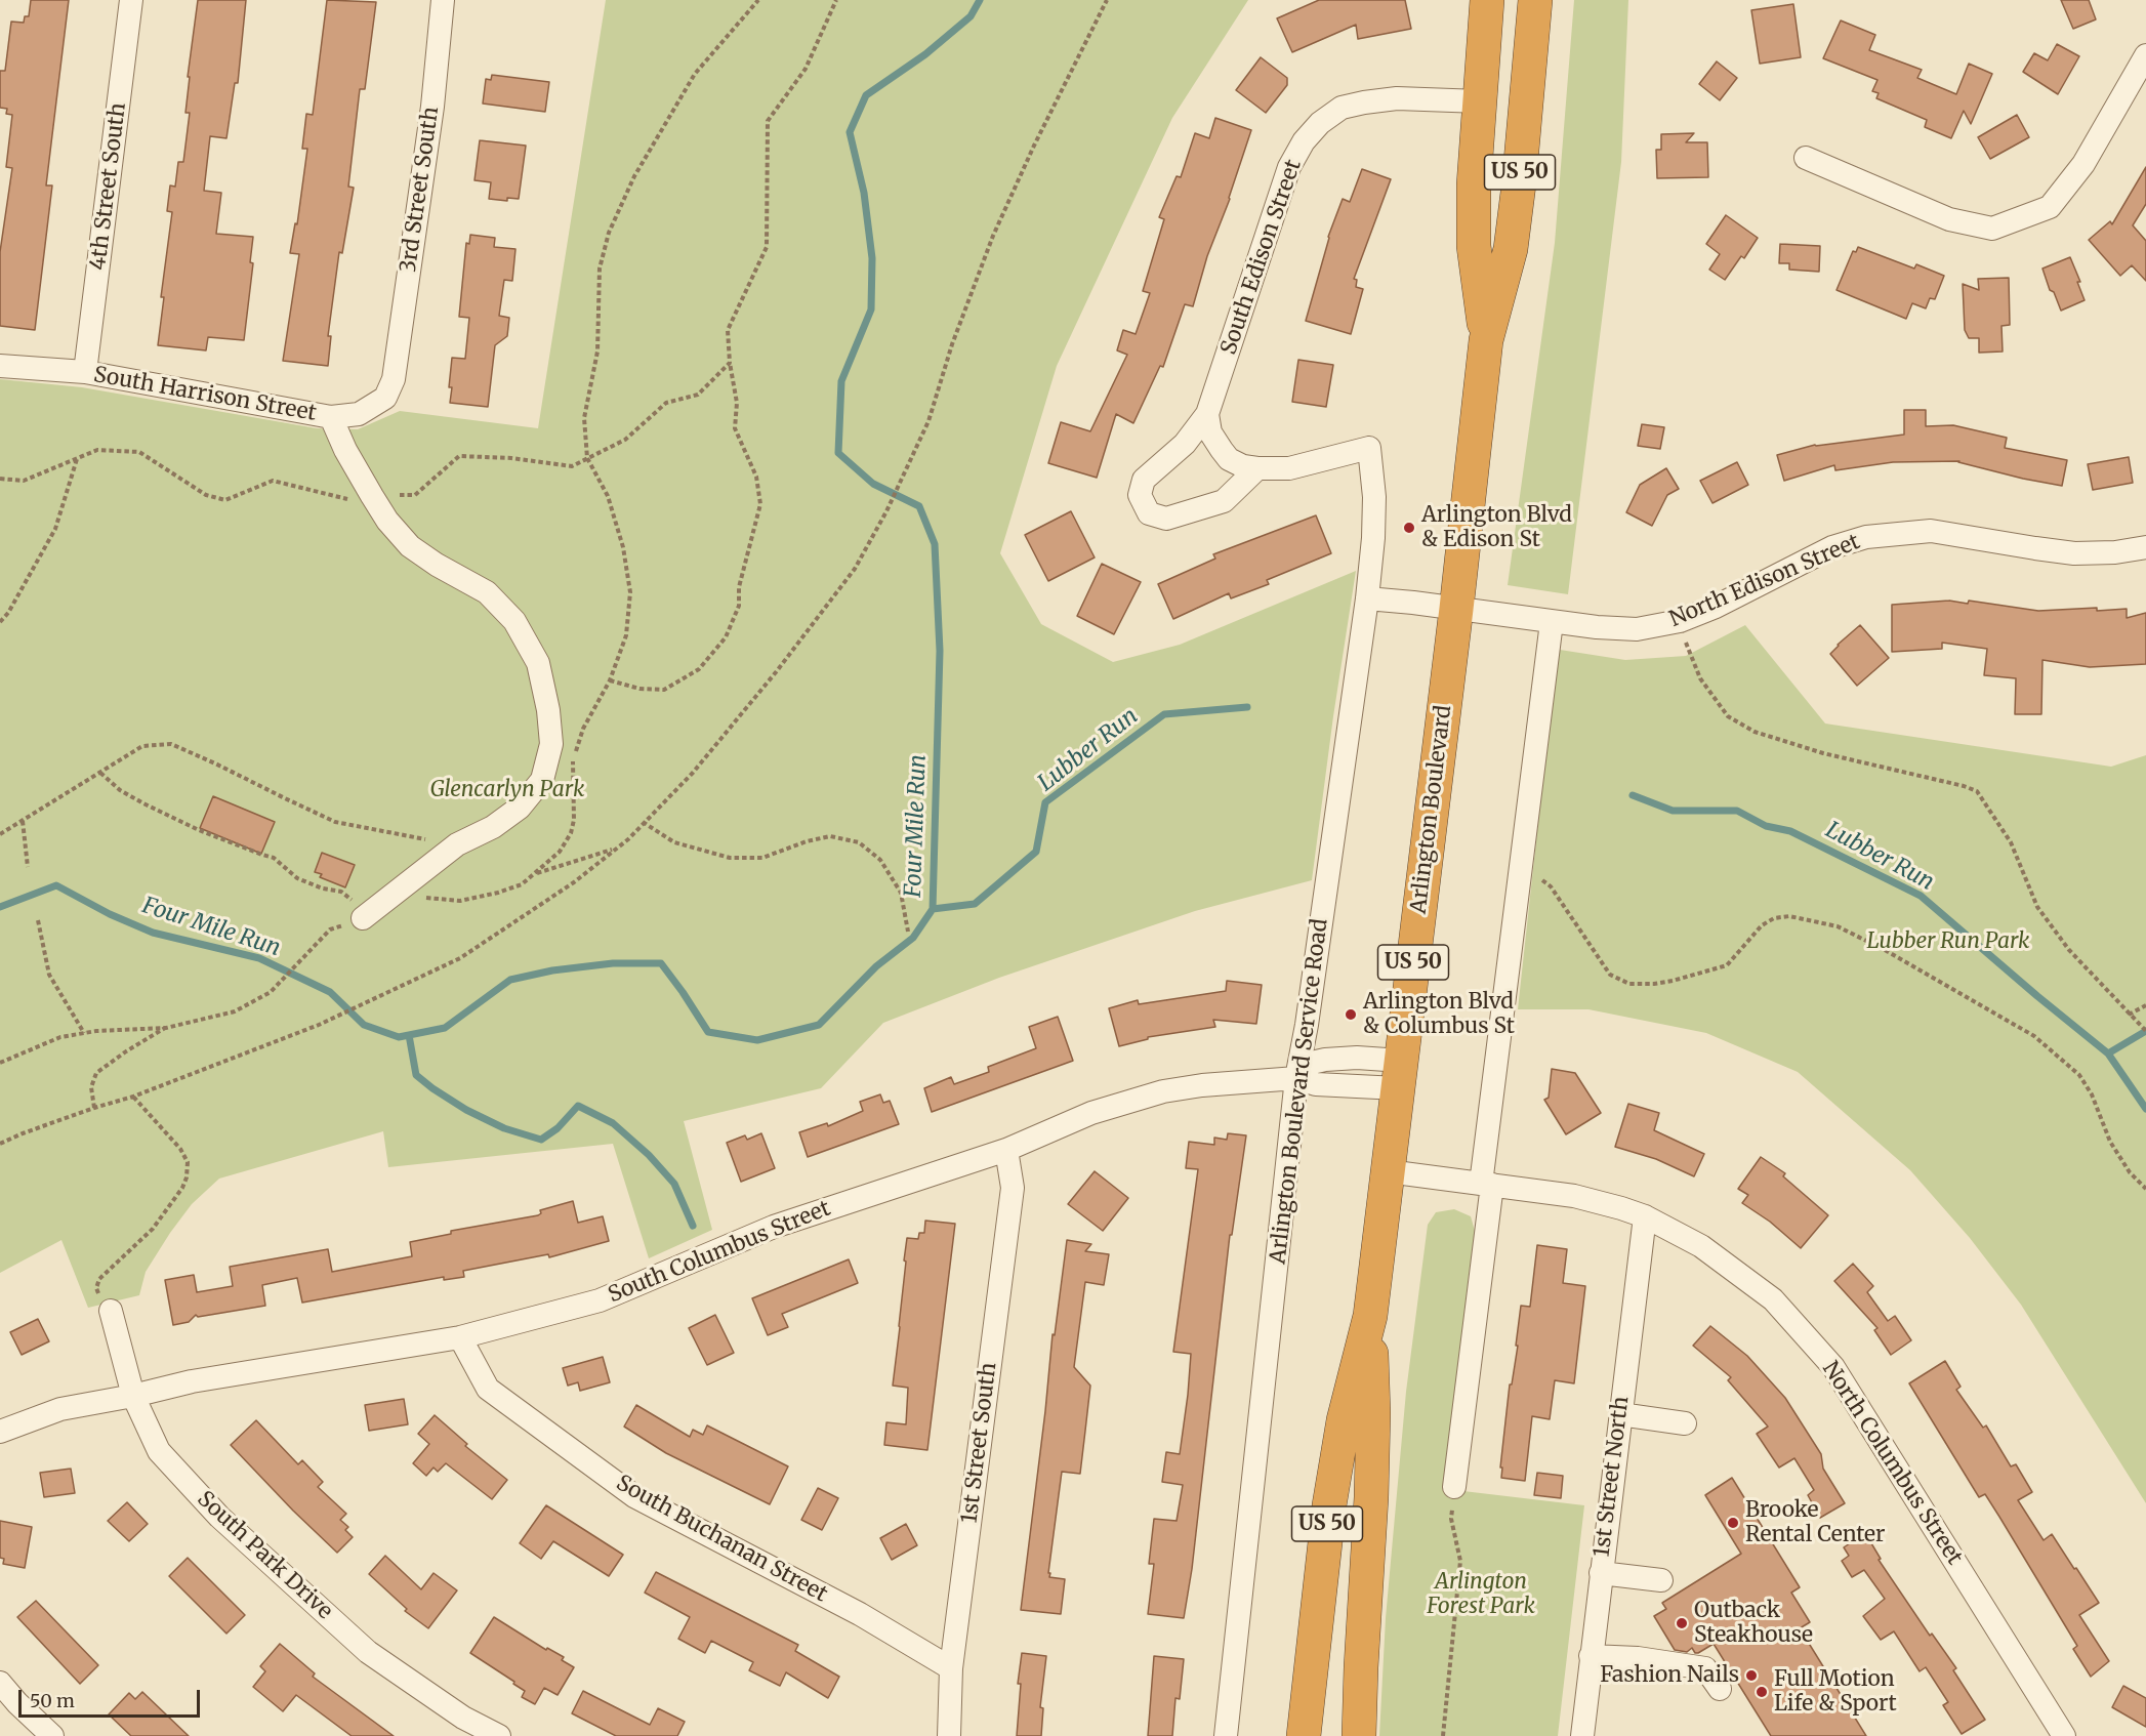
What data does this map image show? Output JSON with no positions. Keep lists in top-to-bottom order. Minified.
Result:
{"streets":{"highway":["US 50","Arlington Boulevard"],"street":["4th Street South","3rd Street South","South Edison Street","South Harrison Street","North Edison Street","Arlington Boulevard Service Road","South Columbus Street","1st Street South","North Columbus Street","1st Street North","South Buchanan Street","South Park Drive"]},"crossings":[["4th Street South","South Harrison Street"],["3rd Street South","South Harrison Street"],["South Edison Street","Arlington Boulevard"],["South Edison Street","Arlington Boulevard Service Road"],["North Edison Street","Arlington Boulevard"],["Arlington Boulevard","South Columbus Street"],["Arlington Boulevard","North Columbus Street"],["Arlington Boulevard Service Road","South Columbus Street"],["South Columbus Street","1st Street South"],["South Columbus Street","South Buchanan Street"],["South Columbus Street","South Park Drive"],["1st Street South","South Buchanan Street"],["North Columbus Street","1st Street North"]],"water":["Lubber Run","Four Mile Run"],"parks":["Glencarlyn Park","Lubber Run Park","Arlington Forest Park"],"places":["Arlington Blvd & Edison St","Arlington Blvd & Columbus St","Brooke Rental Center","Outback Steakhouse","Fashion Nails","Full Motion Life & Sport"],"scale_bar":"50 m"}
